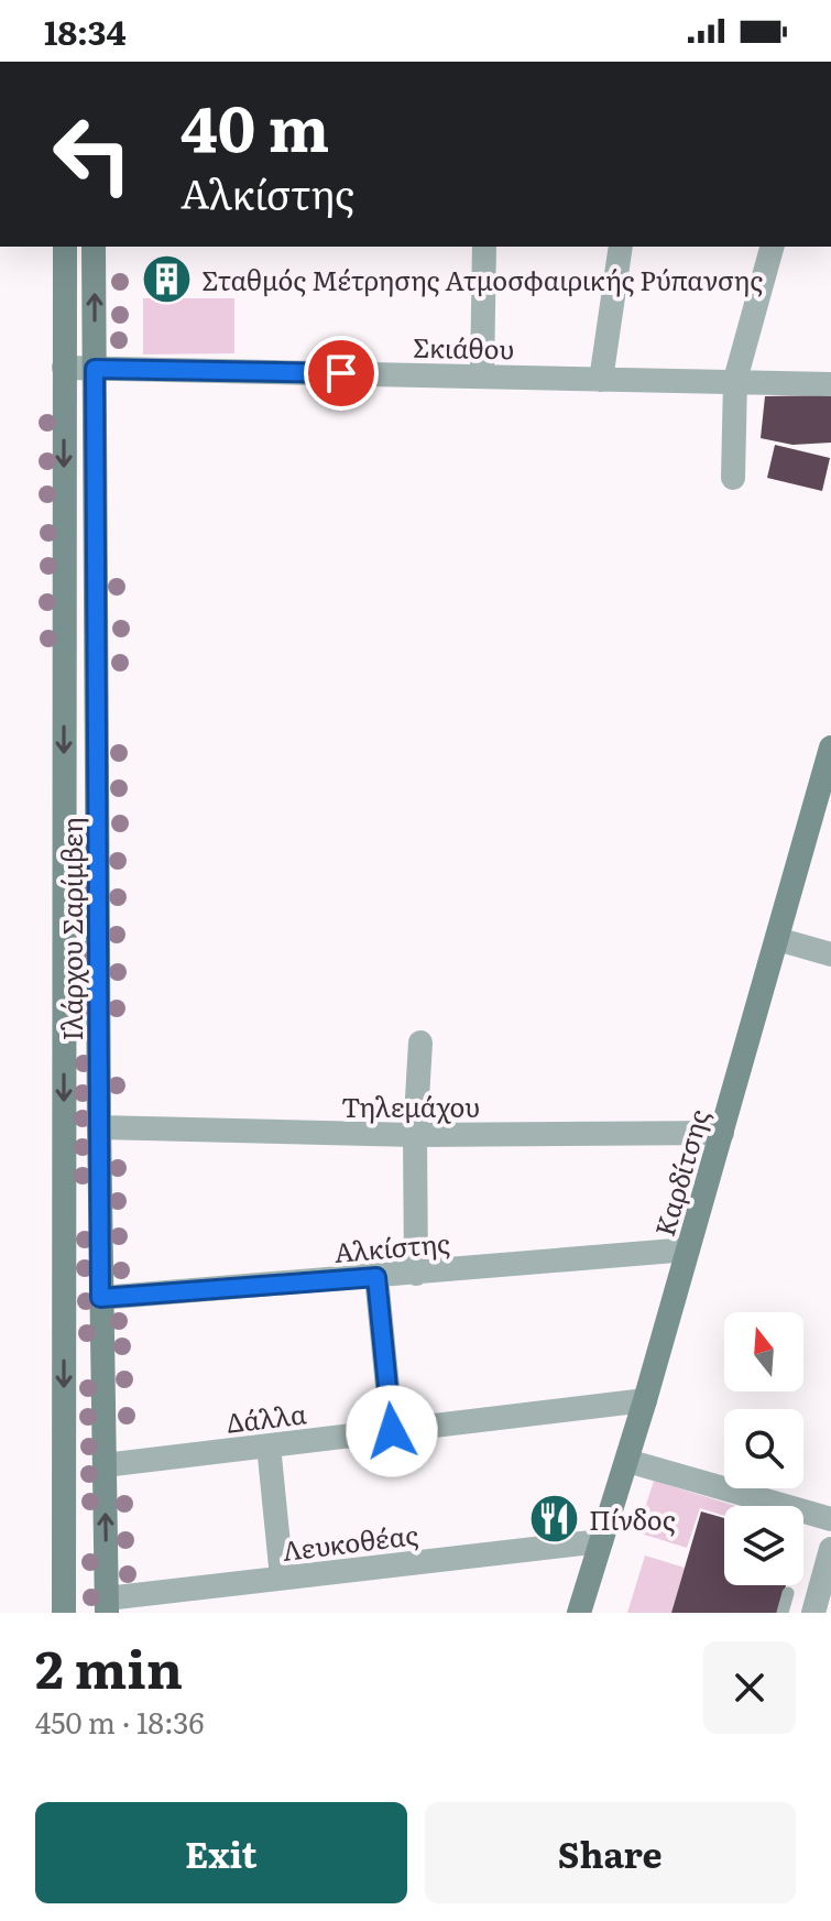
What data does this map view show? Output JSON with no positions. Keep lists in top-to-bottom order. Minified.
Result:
{"streets":{"main road":["Ιλάρχου Σαρίμβεη","Καρδίτσης"],"street":["Σκιάθου","Τηλεμάχου","Αλκίστης","Δάλλα","Λευκοθέας"]},"crossings":[["Σκιάθου","Ιλάρχου Σαρίμβεη"],["Ιλάρχου Σαρίμβεη","Τηλεμάχου"],["Ιλάρχου Σαρίμβεη","Αλκίστης"],["Ιλάρχου Σαρίμβεη","Δάλλα"],["Ιλάρχου Σαρίμβεη","Λευκοθέας"],["Τηλεμάχου","Καρδίτσης"],["Καρδίτσης","Αλκίστης"],["Καρδίτσης","Δάλλα"],["Καρδίτσης","Λευκοθέας"]],"places":{"building":["Σταθμός Μέτρησης Ατμοσφαιρικής Ρύπανσης"],"restaurant":["Πίνδος"]},"north":"top","page":{"status":"18:34","turn":["40 m","Αλκίστης"],"heading":["2 min","450 m · 18:36"],"buttons":["Exit","Share"]}}
